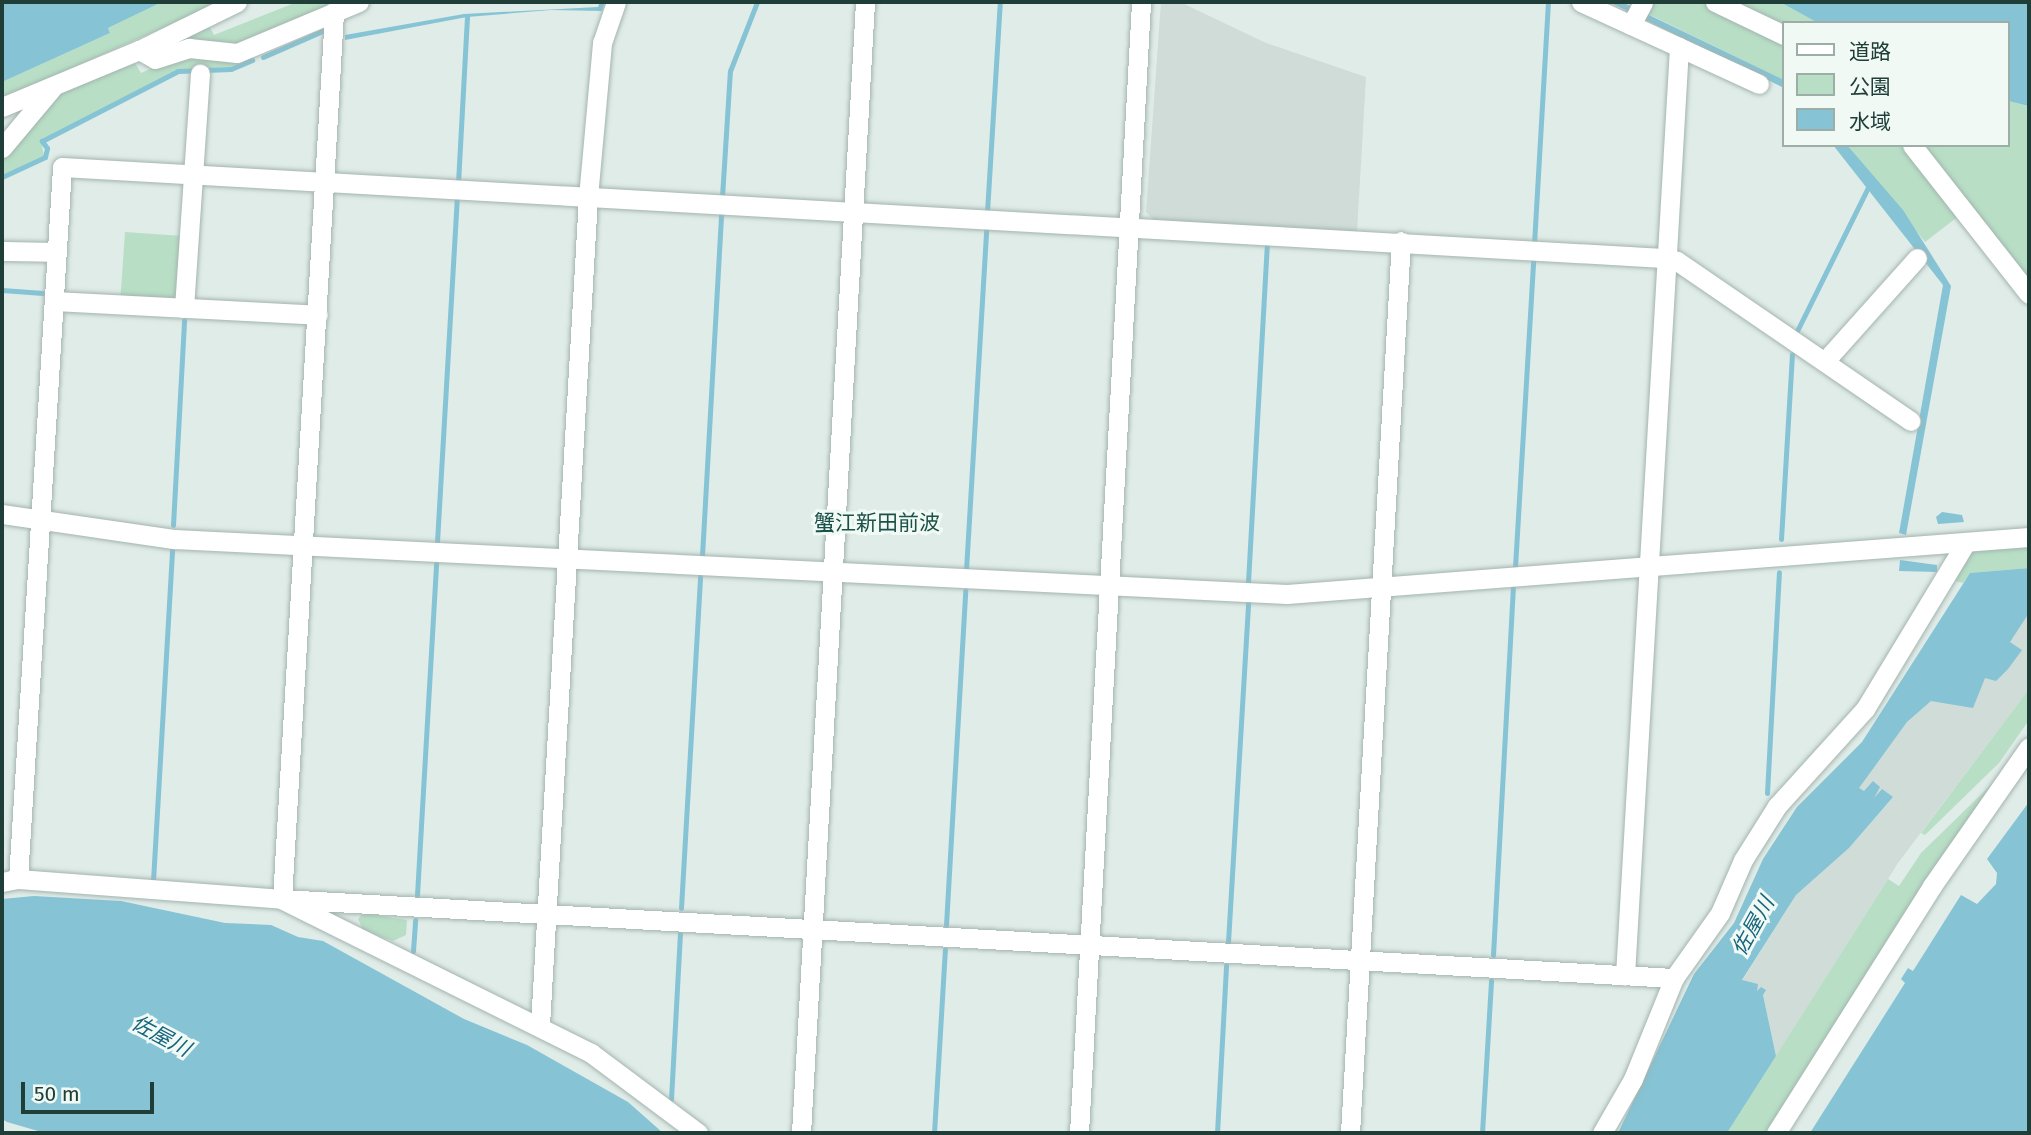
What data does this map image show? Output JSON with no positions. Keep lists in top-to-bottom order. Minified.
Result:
{"districts":["蟹江新田前波"],"water":["佐屋川"],"legend":["道路","公園","水域"],"scale_bar":"50 m"}
